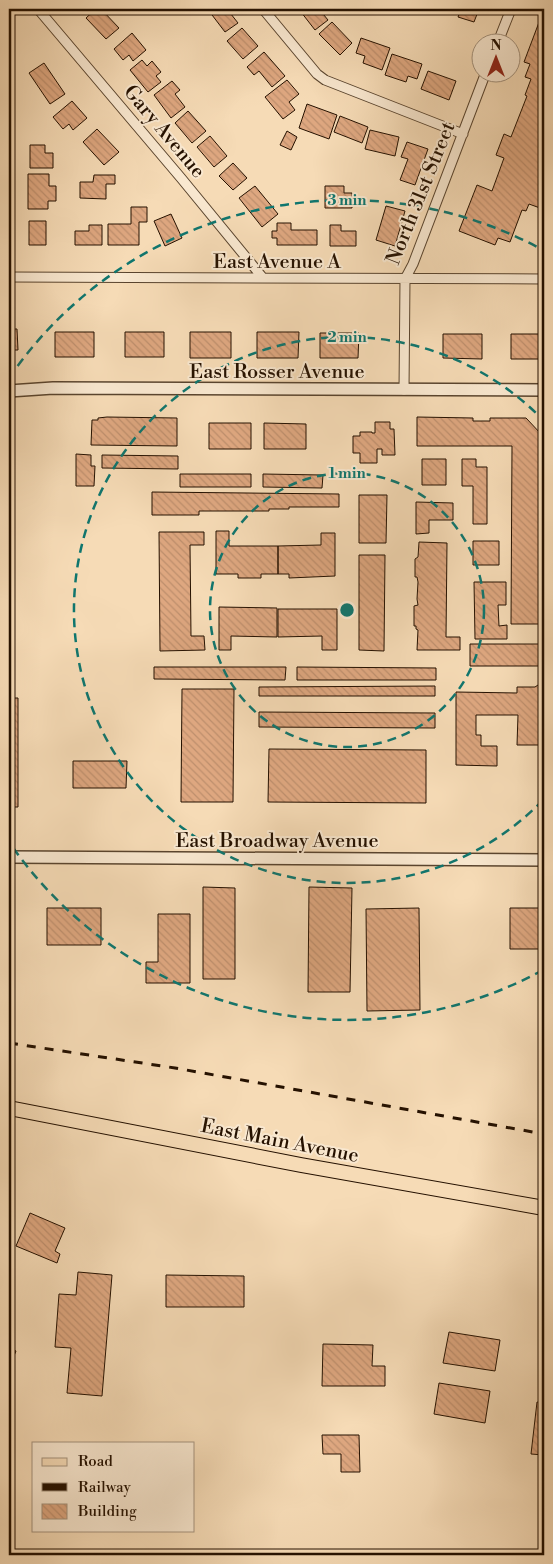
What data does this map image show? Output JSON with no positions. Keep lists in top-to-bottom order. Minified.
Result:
{"streets":{"main road":["East Main Avenue"],"street":["Gary Avenue","North 31st Street","East Avenue A","East Rosser Avenue","East Broadway Avenue"]},"crossings":[["Gary Avenue","East Avenue A"],["North 31st Street","East Avenue A"],["North 31st Street","East Rosser Avenue"]],"legend":["Road","Railway","Building"],"north":"top","rings":["3 min","2 min","1 min"]}
